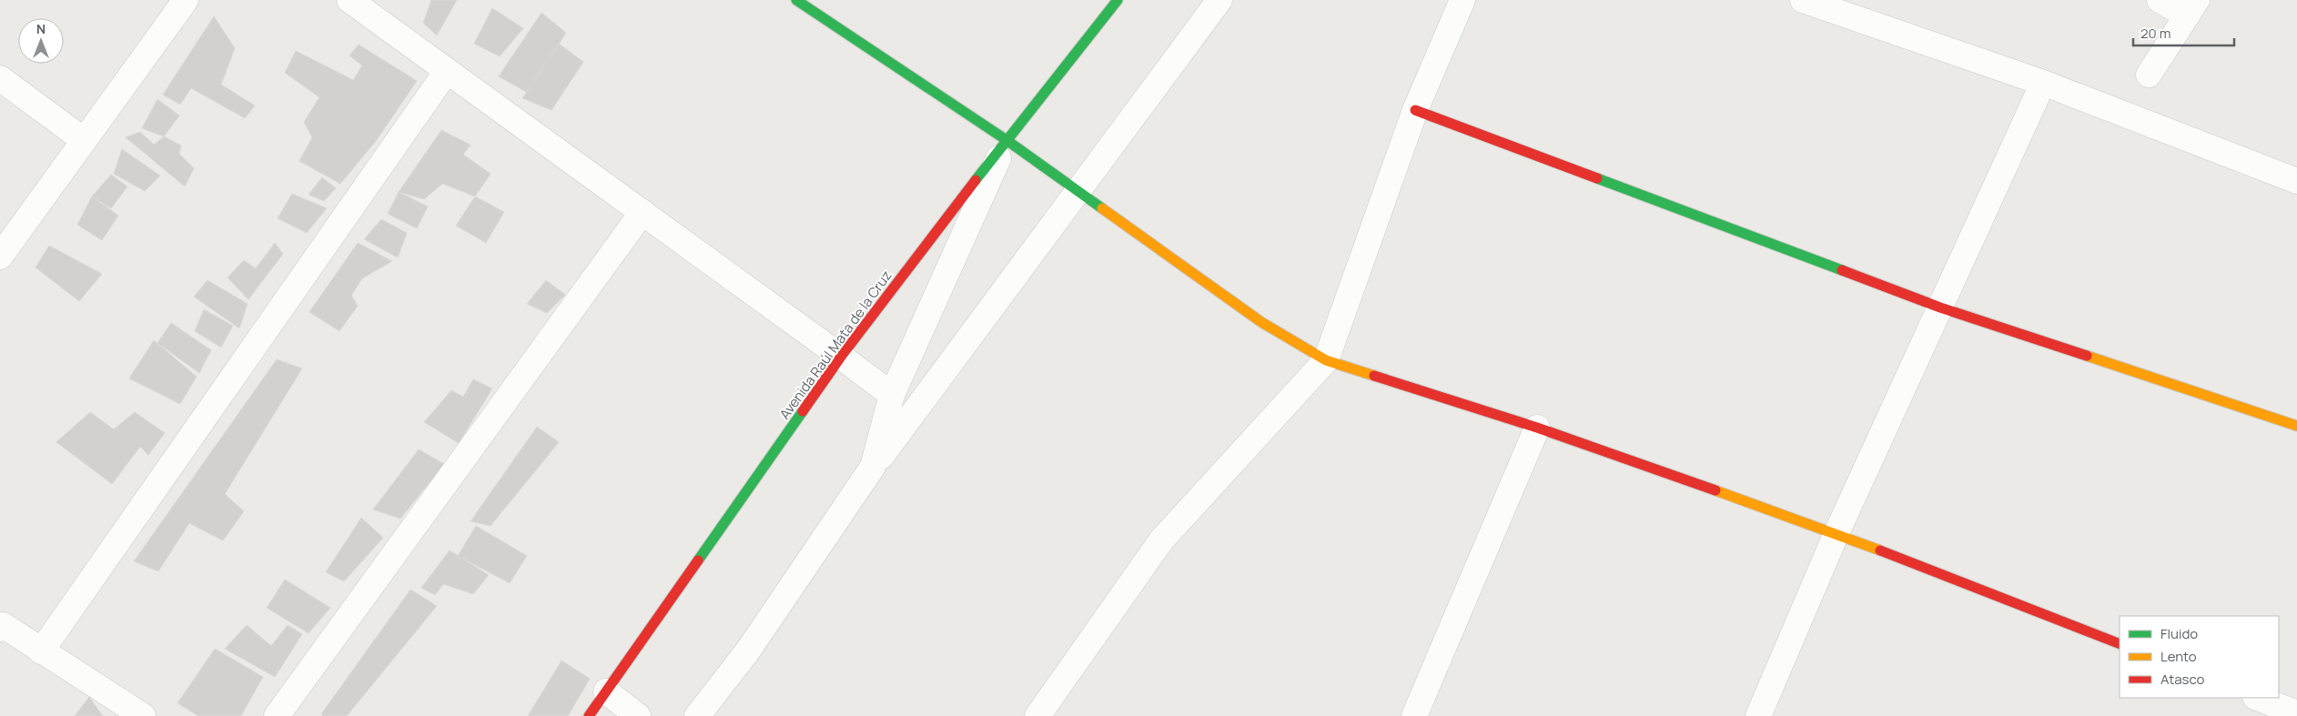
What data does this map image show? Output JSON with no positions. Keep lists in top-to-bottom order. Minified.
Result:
{"streets":{"street":["Avenida Raúl Mata de la Cruz"]},"legend":["Fluido","Lento","Atasco"],"scale_bar":"20 m","north":"top"}
